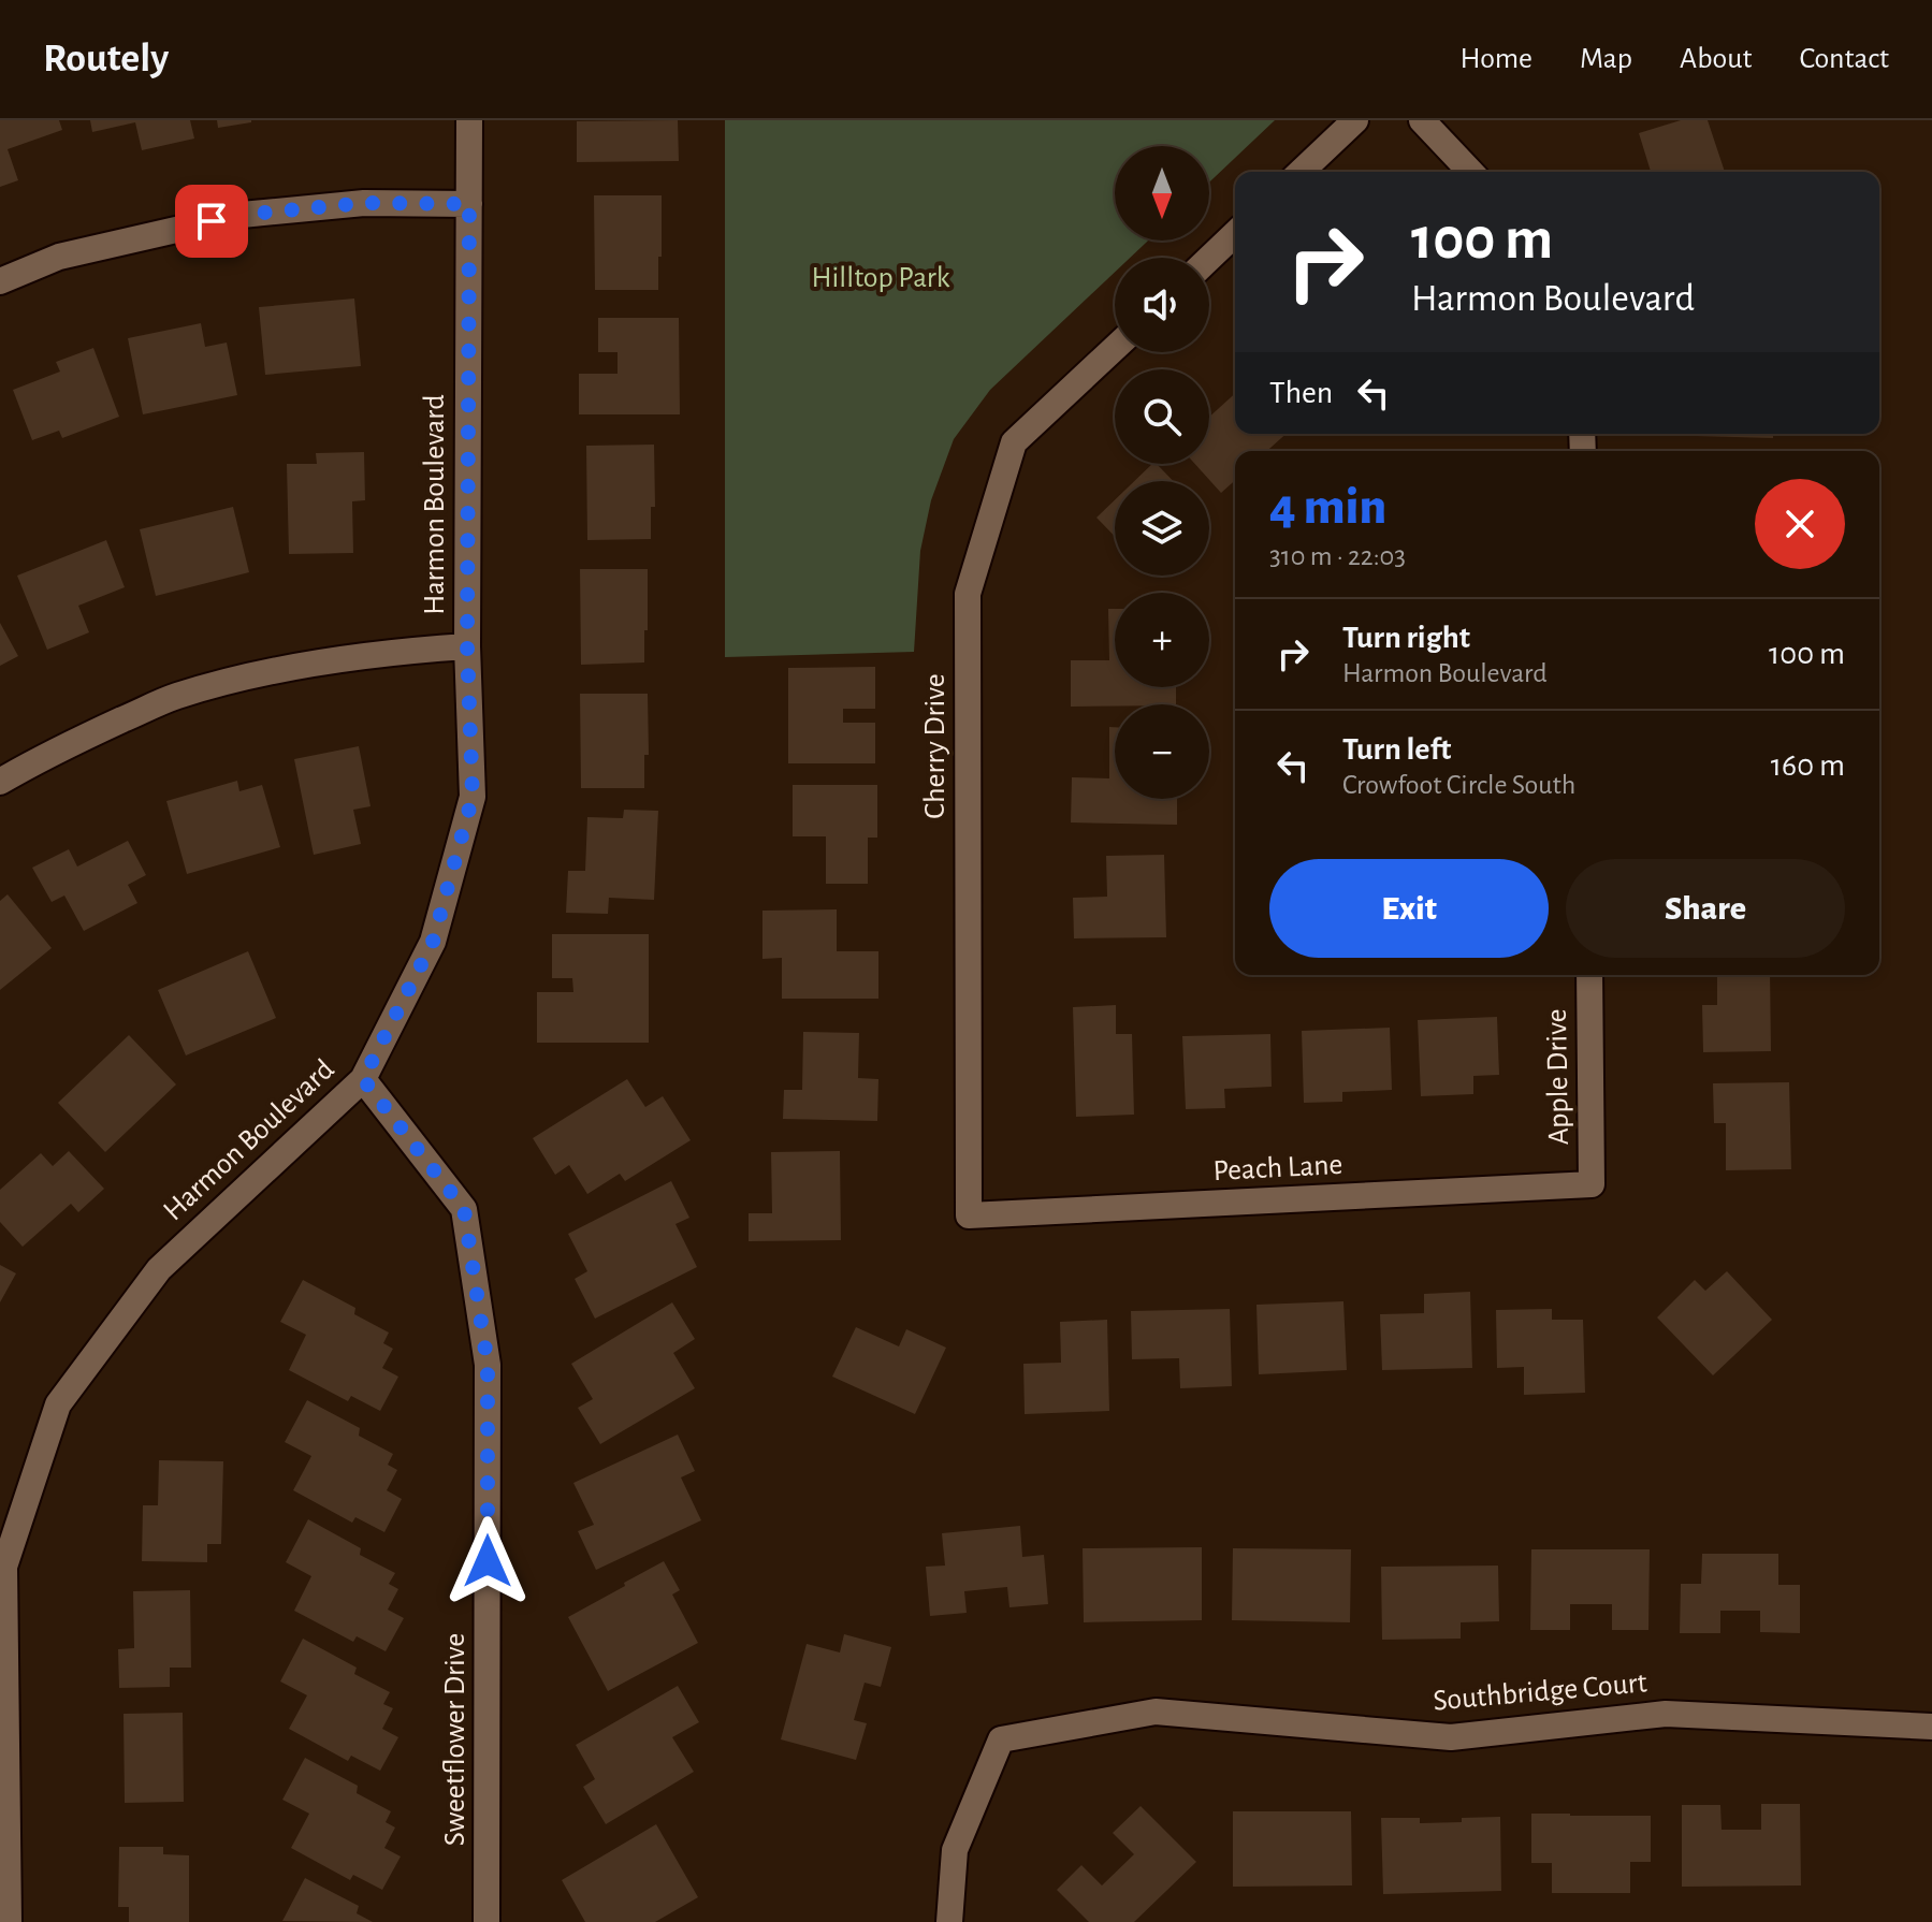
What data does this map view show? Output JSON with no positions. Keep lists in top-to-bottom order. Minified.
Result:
{"streets":{"street":["Harmon Boulevard","Cherry Drive","Apple Drive","Peach Lane","Southbridge Court","Sweetflower Drive"]},"crossings":[["Harmon Boulevard","Sweetflower Drive"],["Cherry Drive","Peach Lane"],["Apple Drive","Peach Lane"]],"parks":["Hilltop Park"],"north":"bottom","page":{"header":"Routely","nav":["Home","Map","About","Contact"],"map_buttons":["+","−"],"turn":["100 m","Harmon Boulevard"],"then":"Then","heading":["4 min","310 m · 22:03"],"list":[{"name":"Turn right","note":"Harmon Boulevard","value":"100 m"},{"name":"Turn left","note":"Crowfoot Circle South","value":"160 m"}],"buttons":["Exit","Share"]}}
